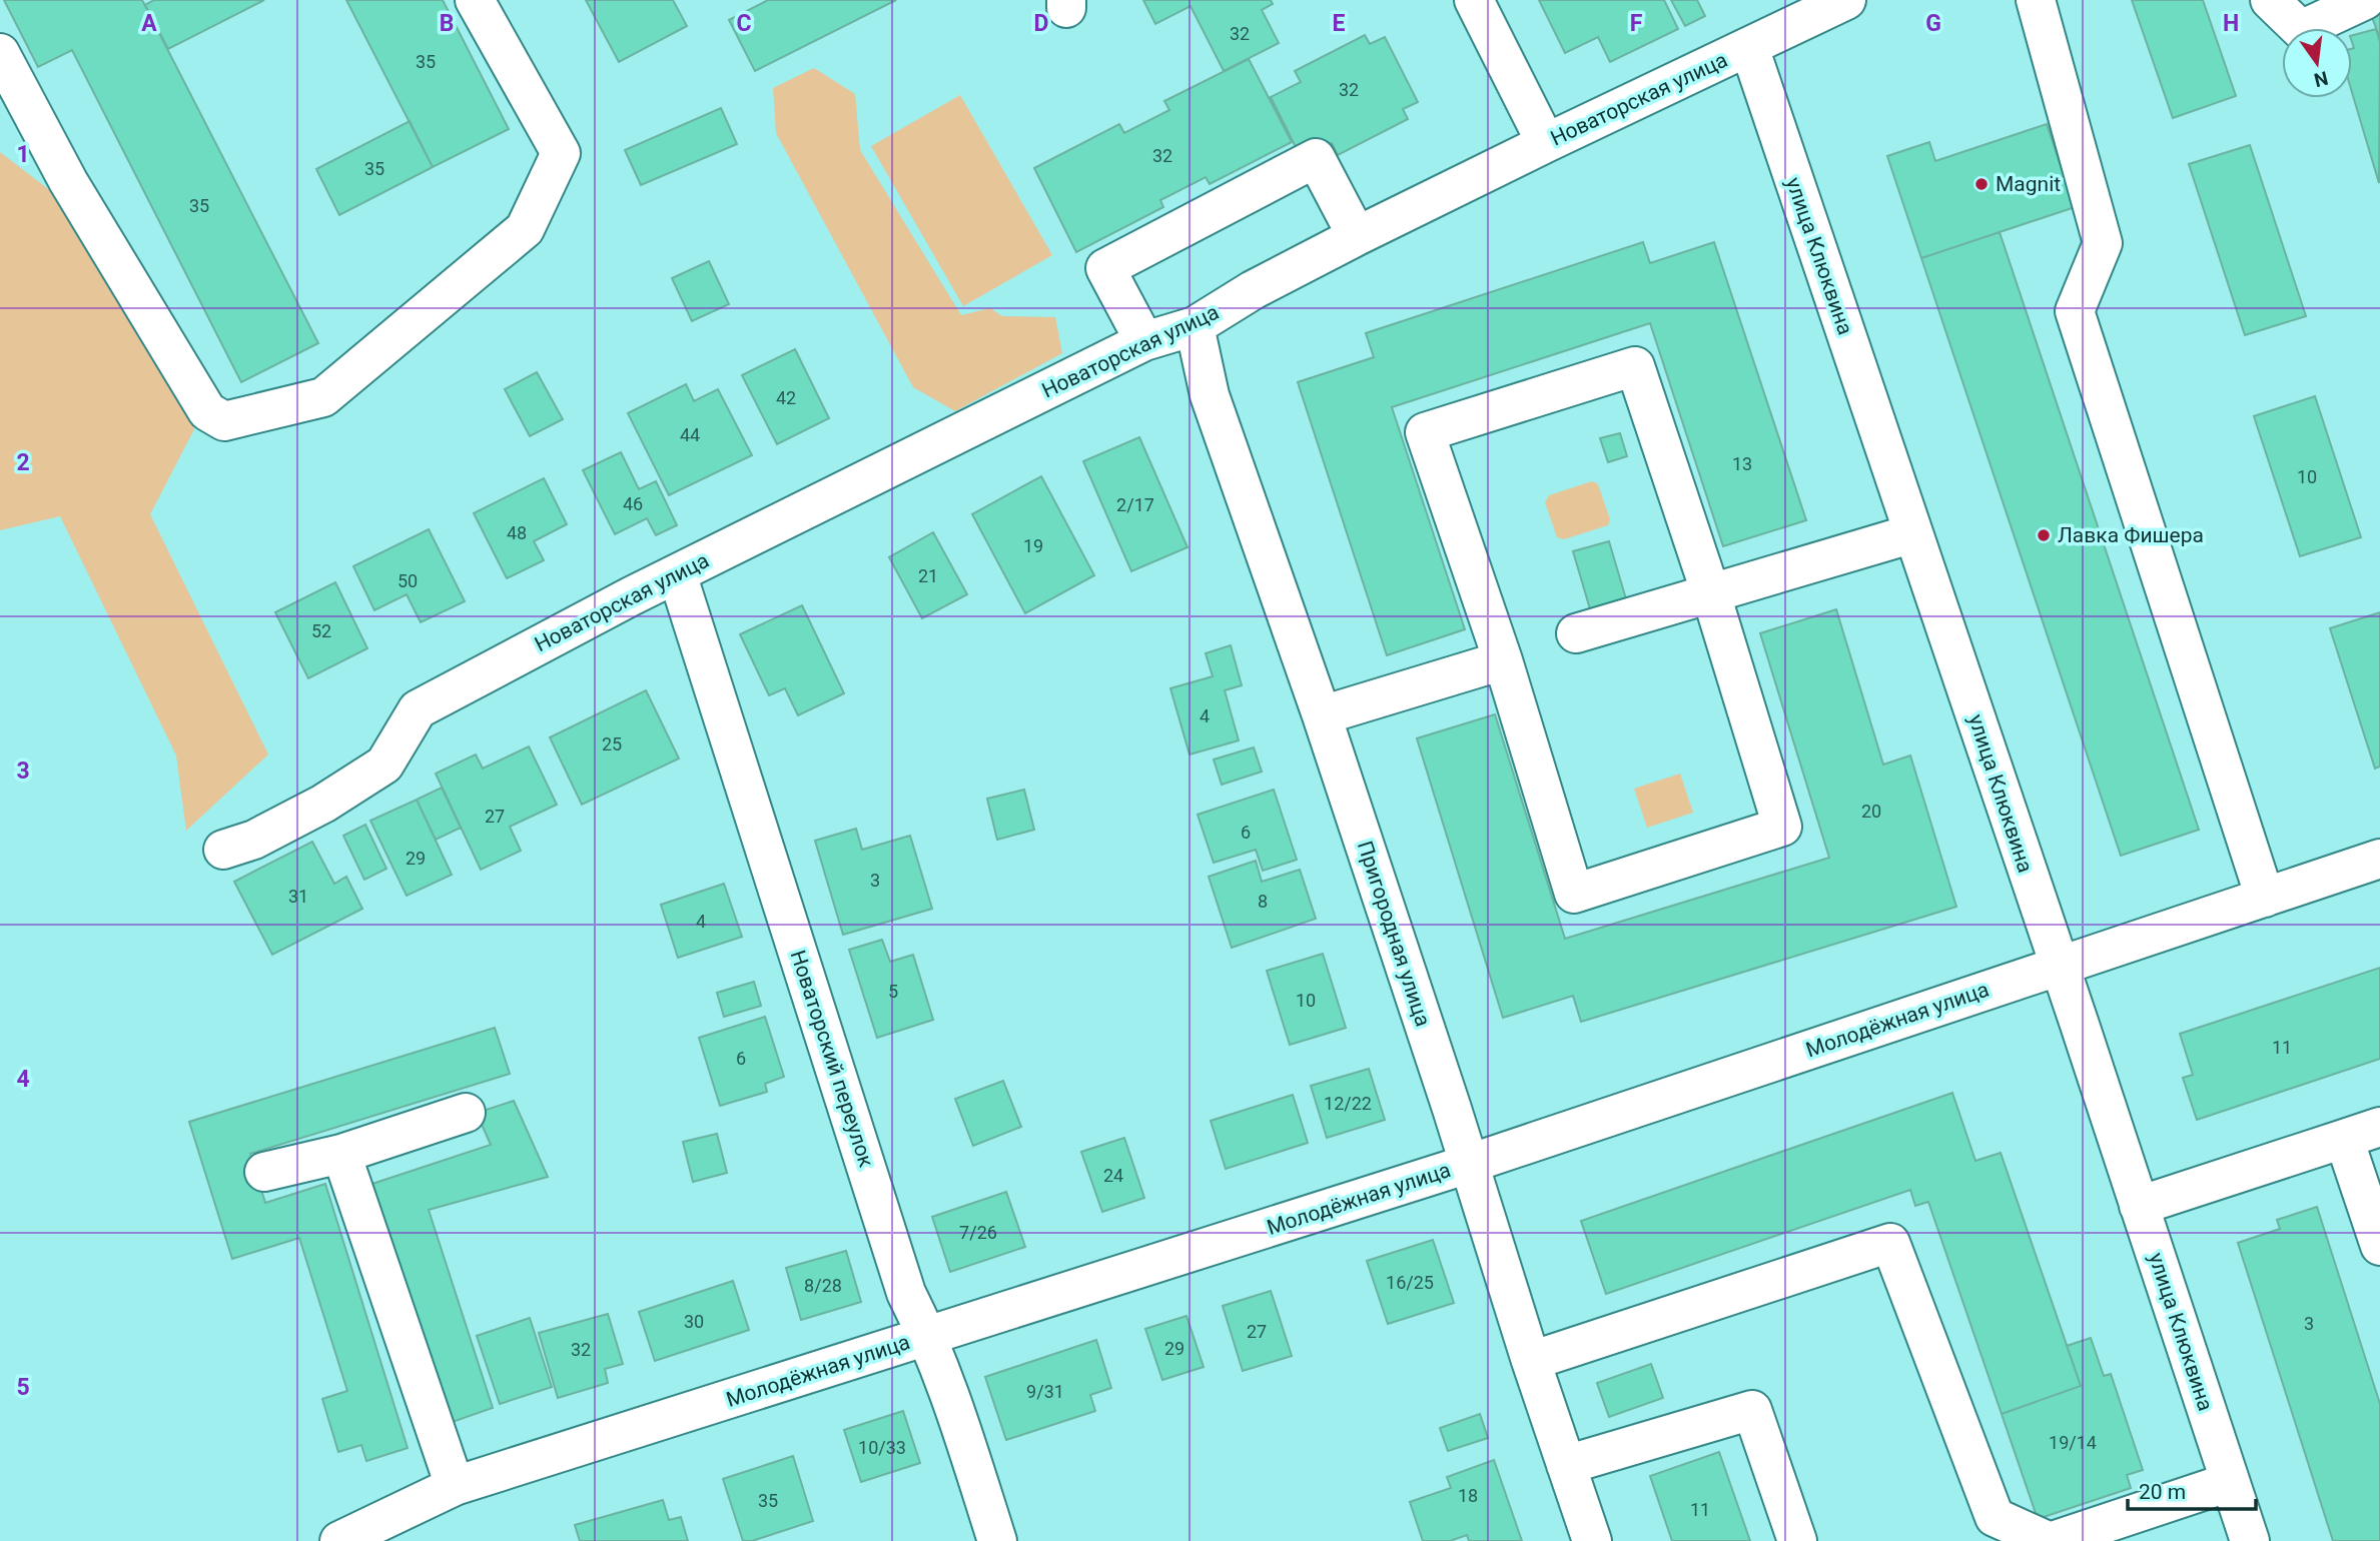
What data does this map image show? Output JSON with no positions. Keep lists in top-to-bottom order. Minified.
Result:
{"streets":{"street":["Новаторская улица","улица Клюквина","Пригородная улица","Молодёжная улица","Новаторский переулок"]},"crossings":[["Новаторская улица","улица Клюквина"],["Новаторская улица","Пригородная улица"],["Новаторская улица","Новаторский переулок"],["улица Клюквина","Молодёжная улица"],["Пригородная улица","Молодёжная улица"],["Молодёжная улица","Новаторский переулок"]],"places":["Magnit","Лавка Фишера"],"house_numbers":["32","35","32","32","35","35","42","44","13","10","46","2/17","48","19","21","50","52","4","25","20","27","6","29","3","31","8","4","5","10","11","6","12/22","24","7/26","16/25","8/28","30","3","27","29","32","9/31","19/14","10/33","18","35","11"],"scale_bar":"20 m","north":"bottom","grid":{"columns":["A","B","C","D","E","F","G","H"],"rows":["1","2","3","4","5"]}}
